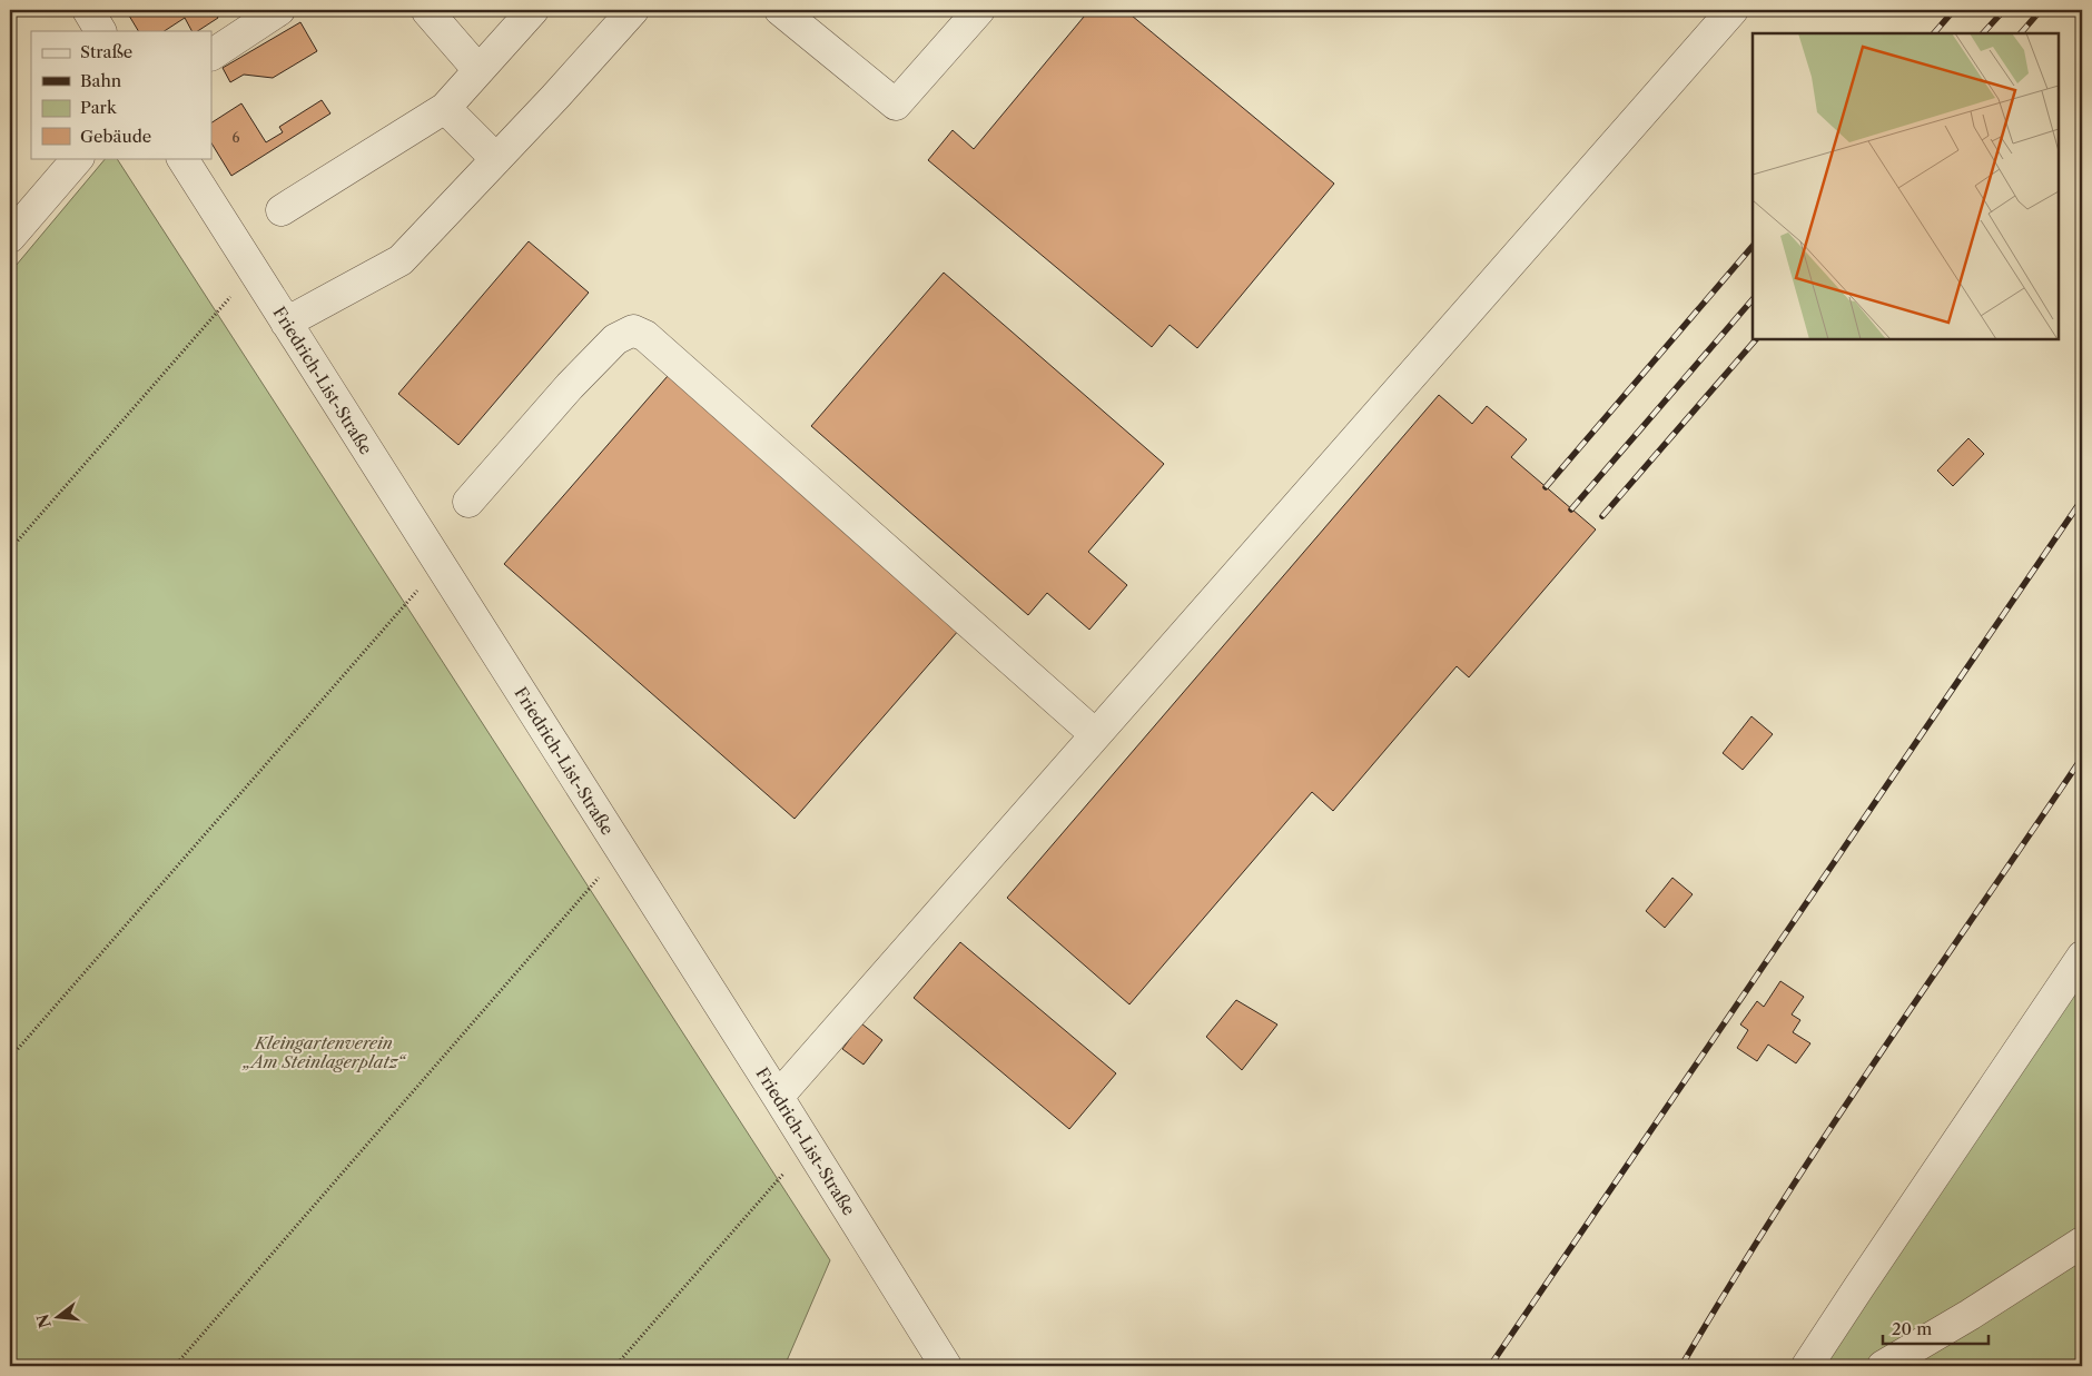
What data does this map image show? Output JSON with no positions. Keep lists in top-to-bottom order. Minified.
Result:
{"streets":{"street":["Friedrich-List-Straße"]},"parks":["Kleingartenverein „Am Steinlagerplatz“"],"house_numbers":["6"],"legend":["Straße","Bahn","Park","Gebäude"],"scale_bar":"20 m","north":"left"}
